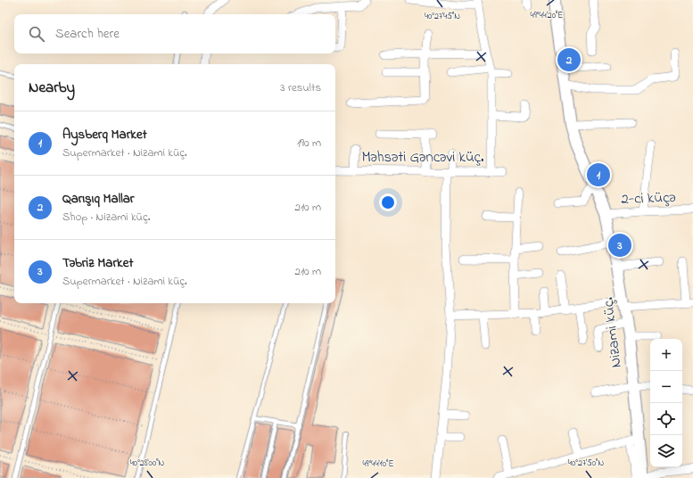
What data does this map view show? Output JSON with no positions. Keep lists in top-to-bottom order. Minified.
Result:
{"streets":{"street":["Məhsəti Gəncəvi küç.","2-ci küçə","Nizami küç."]},"crossings":[["2-ci küçə","Nizami küç."]],"page":{"search":"Search here","pins":["2","1","3"],"heading":["Nearby","3 results"],"list":[{"mark":"1","name":"Aysberq Market","note":"Supermarket · Nizami küç.","value":"190 m"},{"mark":"2","name":"Qarışıq Mallar","note":"Shop · Nizami küç.","value":"210 m"},{"mark":"3","name":"Təbriz Market","note":"Supermarket · Nizami küç.","value":"210 m"}],"map_buttons":["+","−"]},"coordinates":["49°44'20\"E","40°27'45\"N","40°28'00\"N","40°27'50\"N","49°44'10\"E"]}
